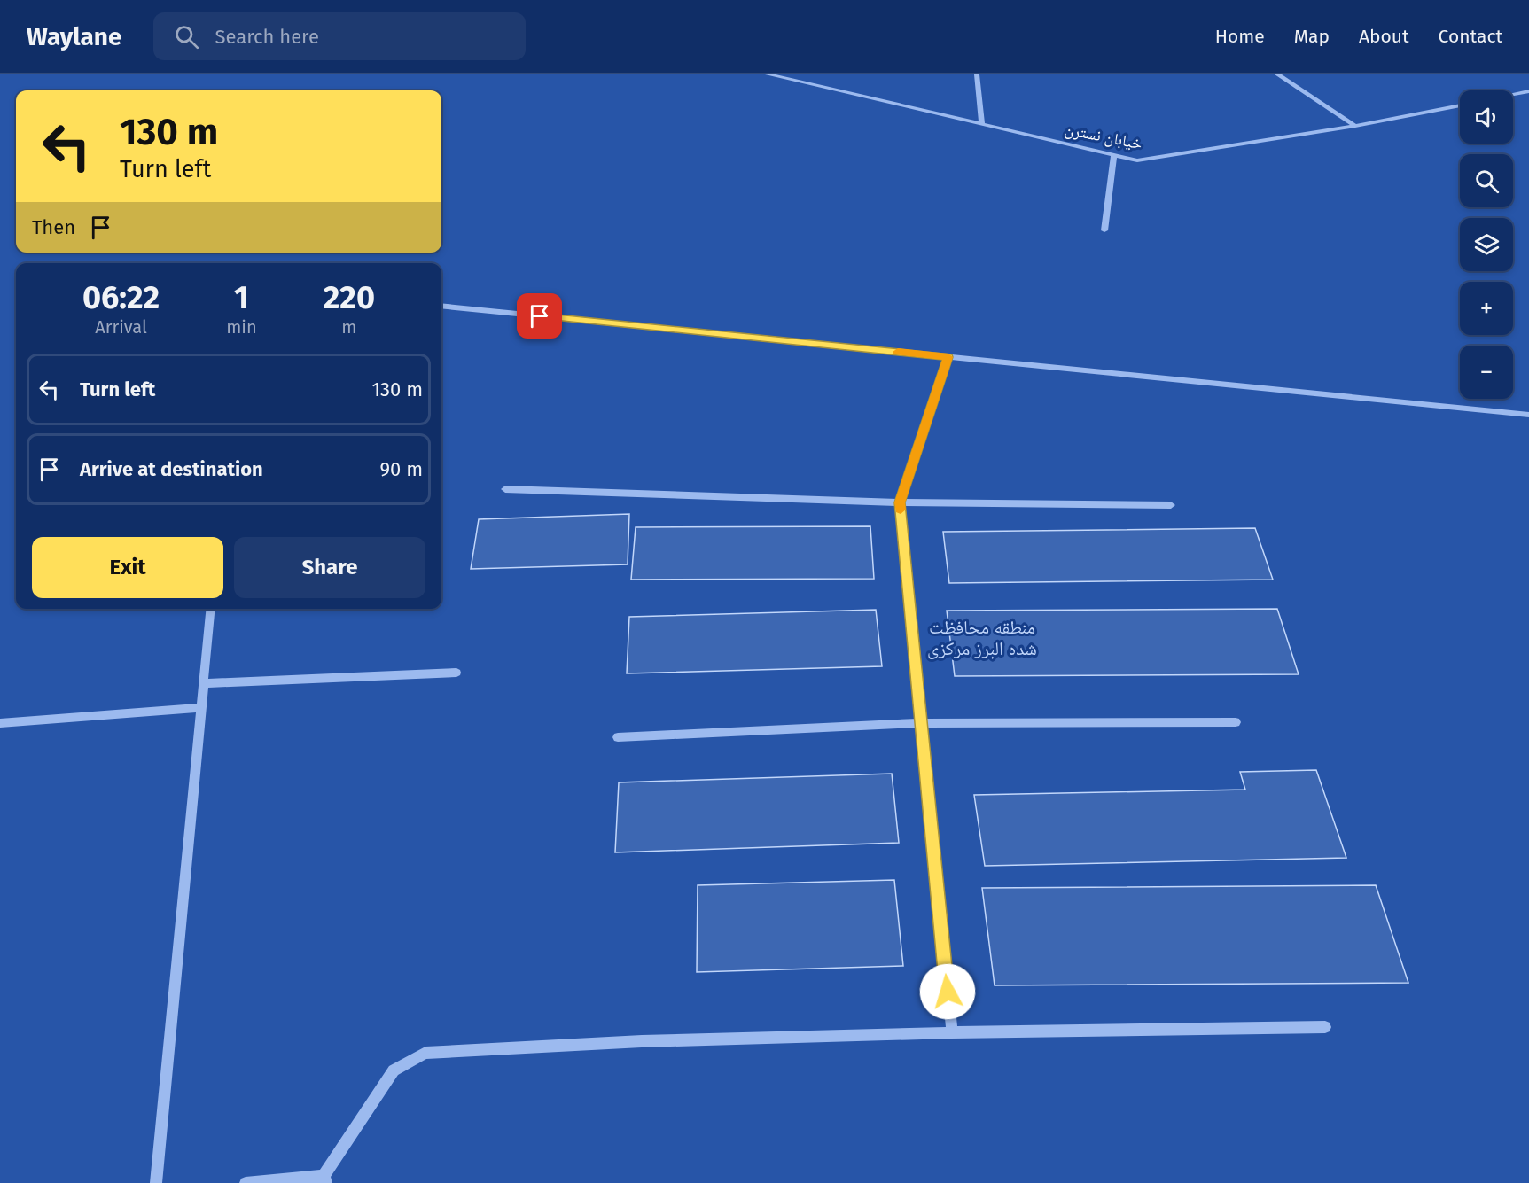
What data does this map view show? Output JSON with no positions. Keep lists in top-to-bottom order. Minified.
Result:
{"streets":{"street":["خیابان نسترن"]},"parks":["منطقه محافظت شده البرز مرکزی"],"page":{"header":"Waylane","search":"Search here","nav":["Home","Map","About","Contact"],"map_buttons":["+","−"],"turn":["130 m","Turn left"],"then":"Then","eta":["06:22","Arrival","1","min","220","m"],"list":[{"name":"Turn left","value":"130 m"},{"name":"Arrive at destination","value":"90 m"}],"buttons":["Exit","Share"]}}
